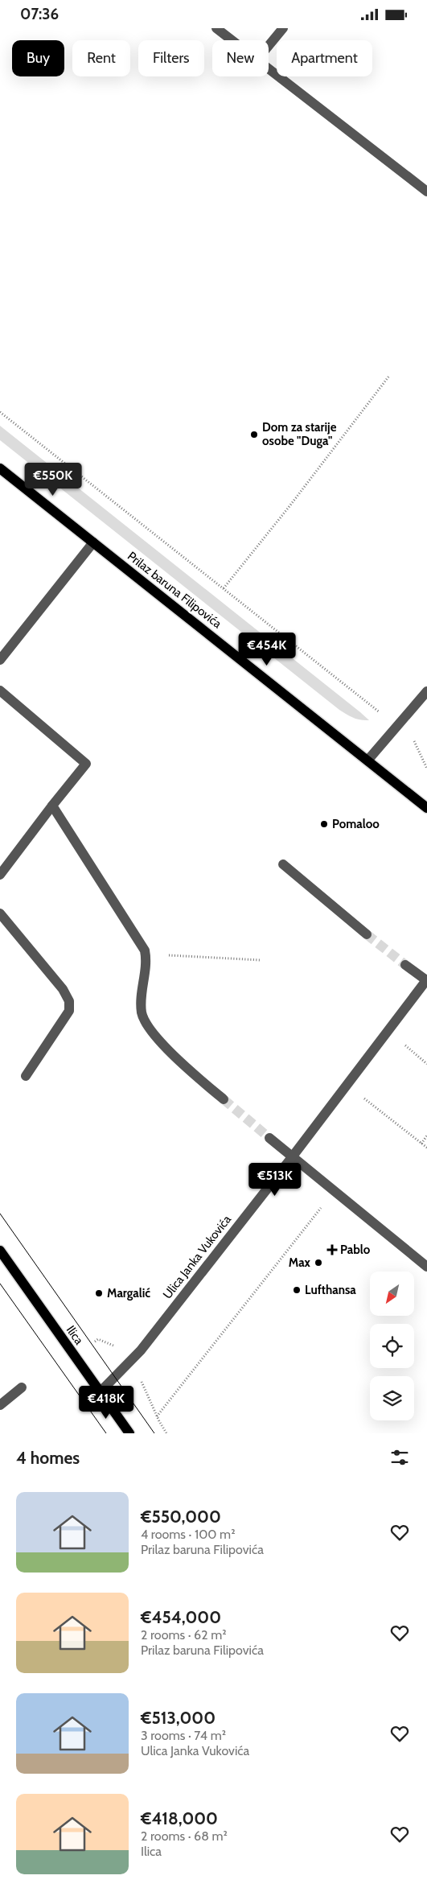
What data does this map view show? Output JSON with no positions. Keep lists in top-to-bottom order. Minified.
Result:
{"streets":{"main road":["Prilaz baruna Filipovića","Ilica"],"street":["Ulica Janka Vukovića"]},"crossings":[["Ulica Janka Vukovića","Ilica"]],"places":{"other":["Dom za starije osobe \"Duga\"","Pomaloo","Max","Lufthansa","Margalić"],"health":["Pablo"]},"north":"bottom left","page":{"status":"07:36","chip":["Buy","Rent","Filters","New","Apartment"],"price":["€550K","€454K","€513K","€418K"],"heading":"4 homes","list":[{"name":"€550,000","note":"4 rooms · 100 m² · Prilaz baruna Filipovića"},{"name":"€454,000","note":"2 rooms · 62 m² · Prilaz baruna Filipovića"},{"name":"€513,000","note":"3 rooms · 74 m² · Ulica Janka Vukovića"},{"name":"€418,000","note":"2 rooms · 68 m² · Ilica"}]}}
